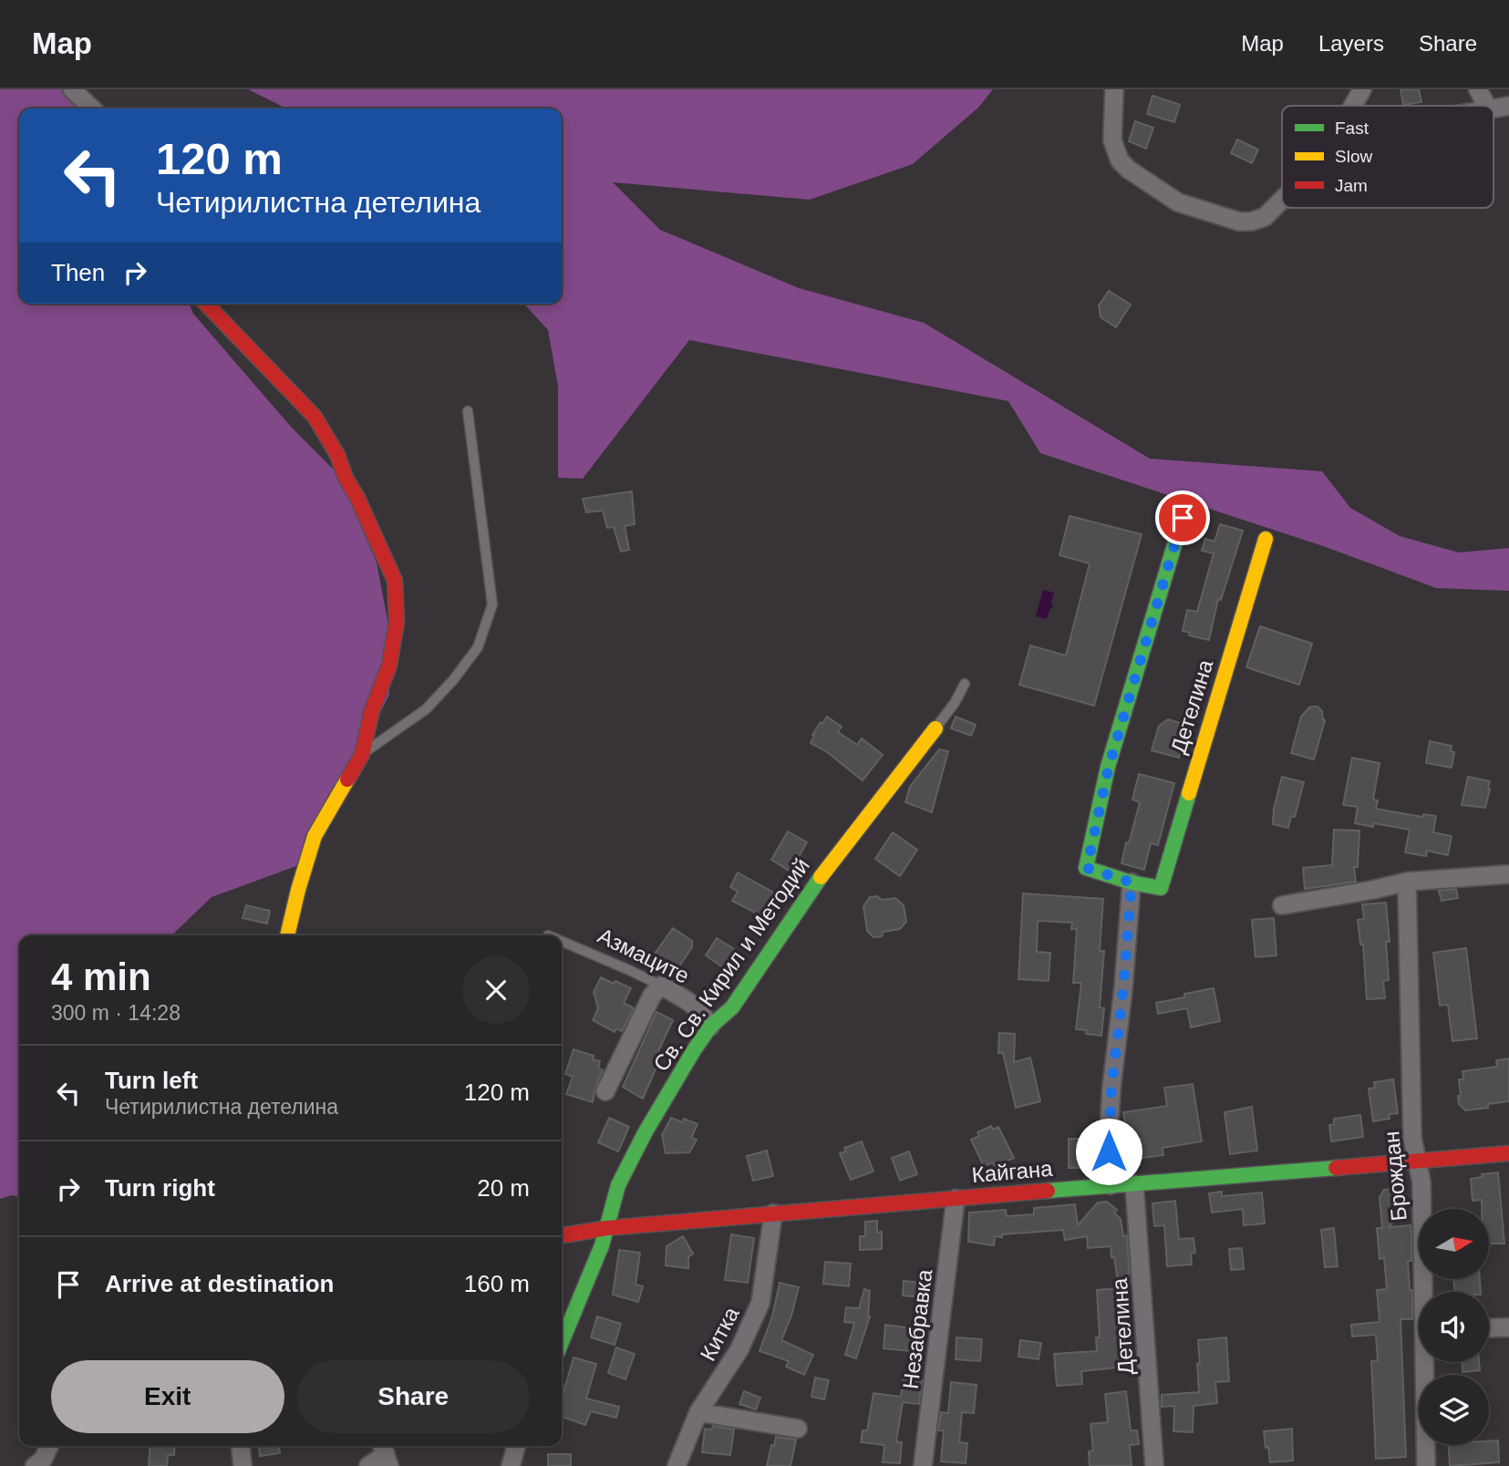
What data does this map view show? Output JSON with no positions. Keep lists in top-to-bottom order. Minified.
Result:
{"streets":{"street":["Детелина","Азмаците","Св. Св. Кирил и Методий","Кайгана","Брождан","Незабравка","Китка"]},"crossings":[["Детелина","Кайгана"],["Азмаците","Св. Св. Кирил и Методий"],["Св. Св. Кирил и Методий","Кайгана"],["Кайгана","Брождан"],["Кайгана","Незабравка"],["Кайгана","Китка"]],"legend":["Fast","Slow","Jam"],"north":"right","page":{"header":"Map","nav":["Map","Layers","Share"],"turn":["120 m","Четирилистна детелина"],"then":"Then","heading":["4 min","300 m · 14:28"],"list":[{"name":"Turn left","note":"Четирилистна детелина","value":"120 m"},{"name":"Turn right","value":"20 m"},{"name":"Arrive at destination","value":"160 m"}],"buttons":["Exit","Share"]}}
